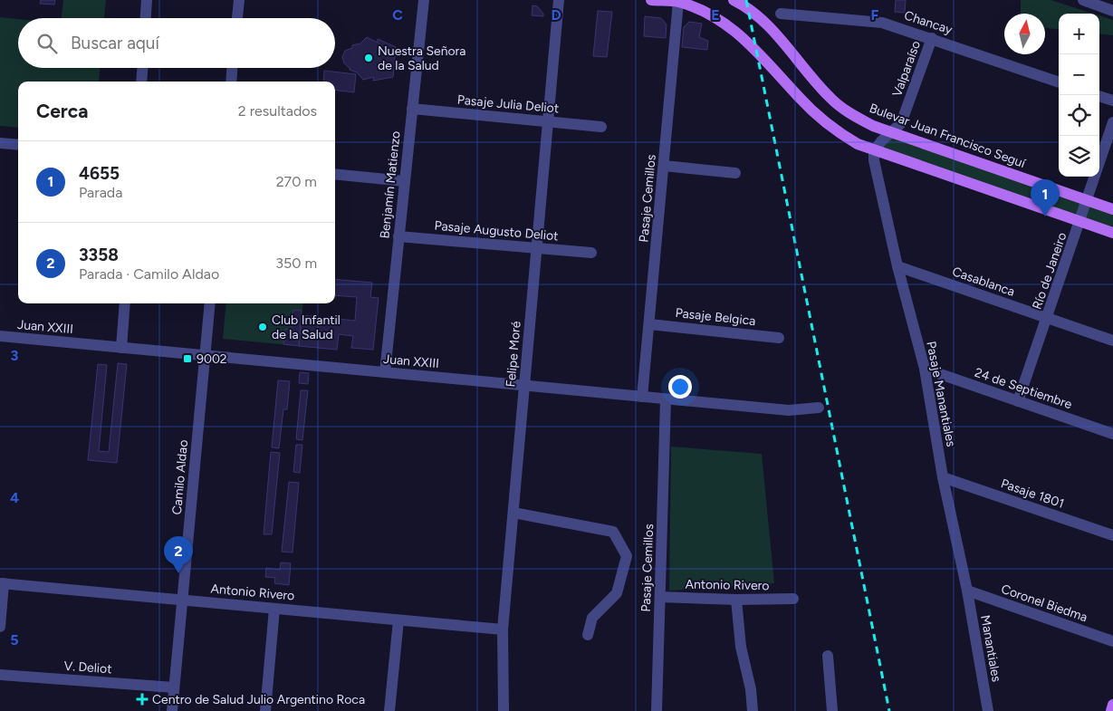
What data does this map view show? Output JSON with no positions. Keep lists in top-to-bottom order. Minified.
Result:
{"streets":{"main road":["Bulevar Juan Francisco Seguí"],"street":["Chancay","Valparaíso","Pasaje Julia Deliot","Benjamín Matienzo","Pasaje Cemillos","Pasaje Augusto Deliot","Río de Janeiro","Casablanca","Pasaje Belgica","Juan XXIII","Felipe Moré","24 de Septiembre","Pasaje Manantiales","Camilo Aldao","Pasaje 1801","Antonio Rivero","Coronel Biedma","Manantiales","V. Deliot"]},"crossings":[["Chancay","Valparaíso"],["Valparaíso","Bulevar Juan Francisco Seguí"],["Valparaíso","Pasaje Manantiales"],["Pasaje Julia Deliot","Benjamín Matienzo"],["Pasaje Julia Deliot","Felipe Moré"],["Bulevar Juan Francisco Seguí","Río de Janeiro"],["Benjamín Matienzo","Pasaje Augusto Deliot"],["Benjamín Matienzo","Juan XXIII"],["Pasaje Cemillos","Pasaje Belgica"],["Pasaje Cemillos","Juan XXIII"],["Pasaje Cemillos","Antonio Rivero"],["Pasaje Augusto Deliot","Felipe Moré"],["Río de Janeiro","Casablanca"],["Río de Janeiro","24 de Septiembre"],["Casablanca","Pasaje Manantiales"],["Juan XXIII","Felipe Moré"],["Juan XXIII","Camilo Aldao"],["Felipe Moré","Antonio Rivero"],["24 de Septiembre","Pasaje Manantiales"],["Pasaje Manantiales","Pasaje 1801"],["Pasaje Manantiales","Coronel Biedma"],["Pasaje Manantiales","Manantiales"],["Camilo Aldao","Antonio Rivero"],["Camilo Aldao","V. Deliot"],["Coronel Biedma","Manantiales"]],"places":{"other":["Nuestra Señora de la Salud","Club Infantil de la Salud"],"transit":["9002"],"health":["Centro de Salud Julio Argentino Roca"]},"north":"top","page":{"map_buttons":["+","−"],"search":"Buscar aquí","heading":["Cerca","2 resultados"],"list":[{"mark":"1","name":"4655","note":"Parada","value":"270 m"},{"mark":"2","name":"3358","note":"Parada · Camilo Aldao","value":"350 m"}],"pins":["1","2"]},"grid":{"columns":["C","D","E","F"],"rows":["3","4","5"]}}
